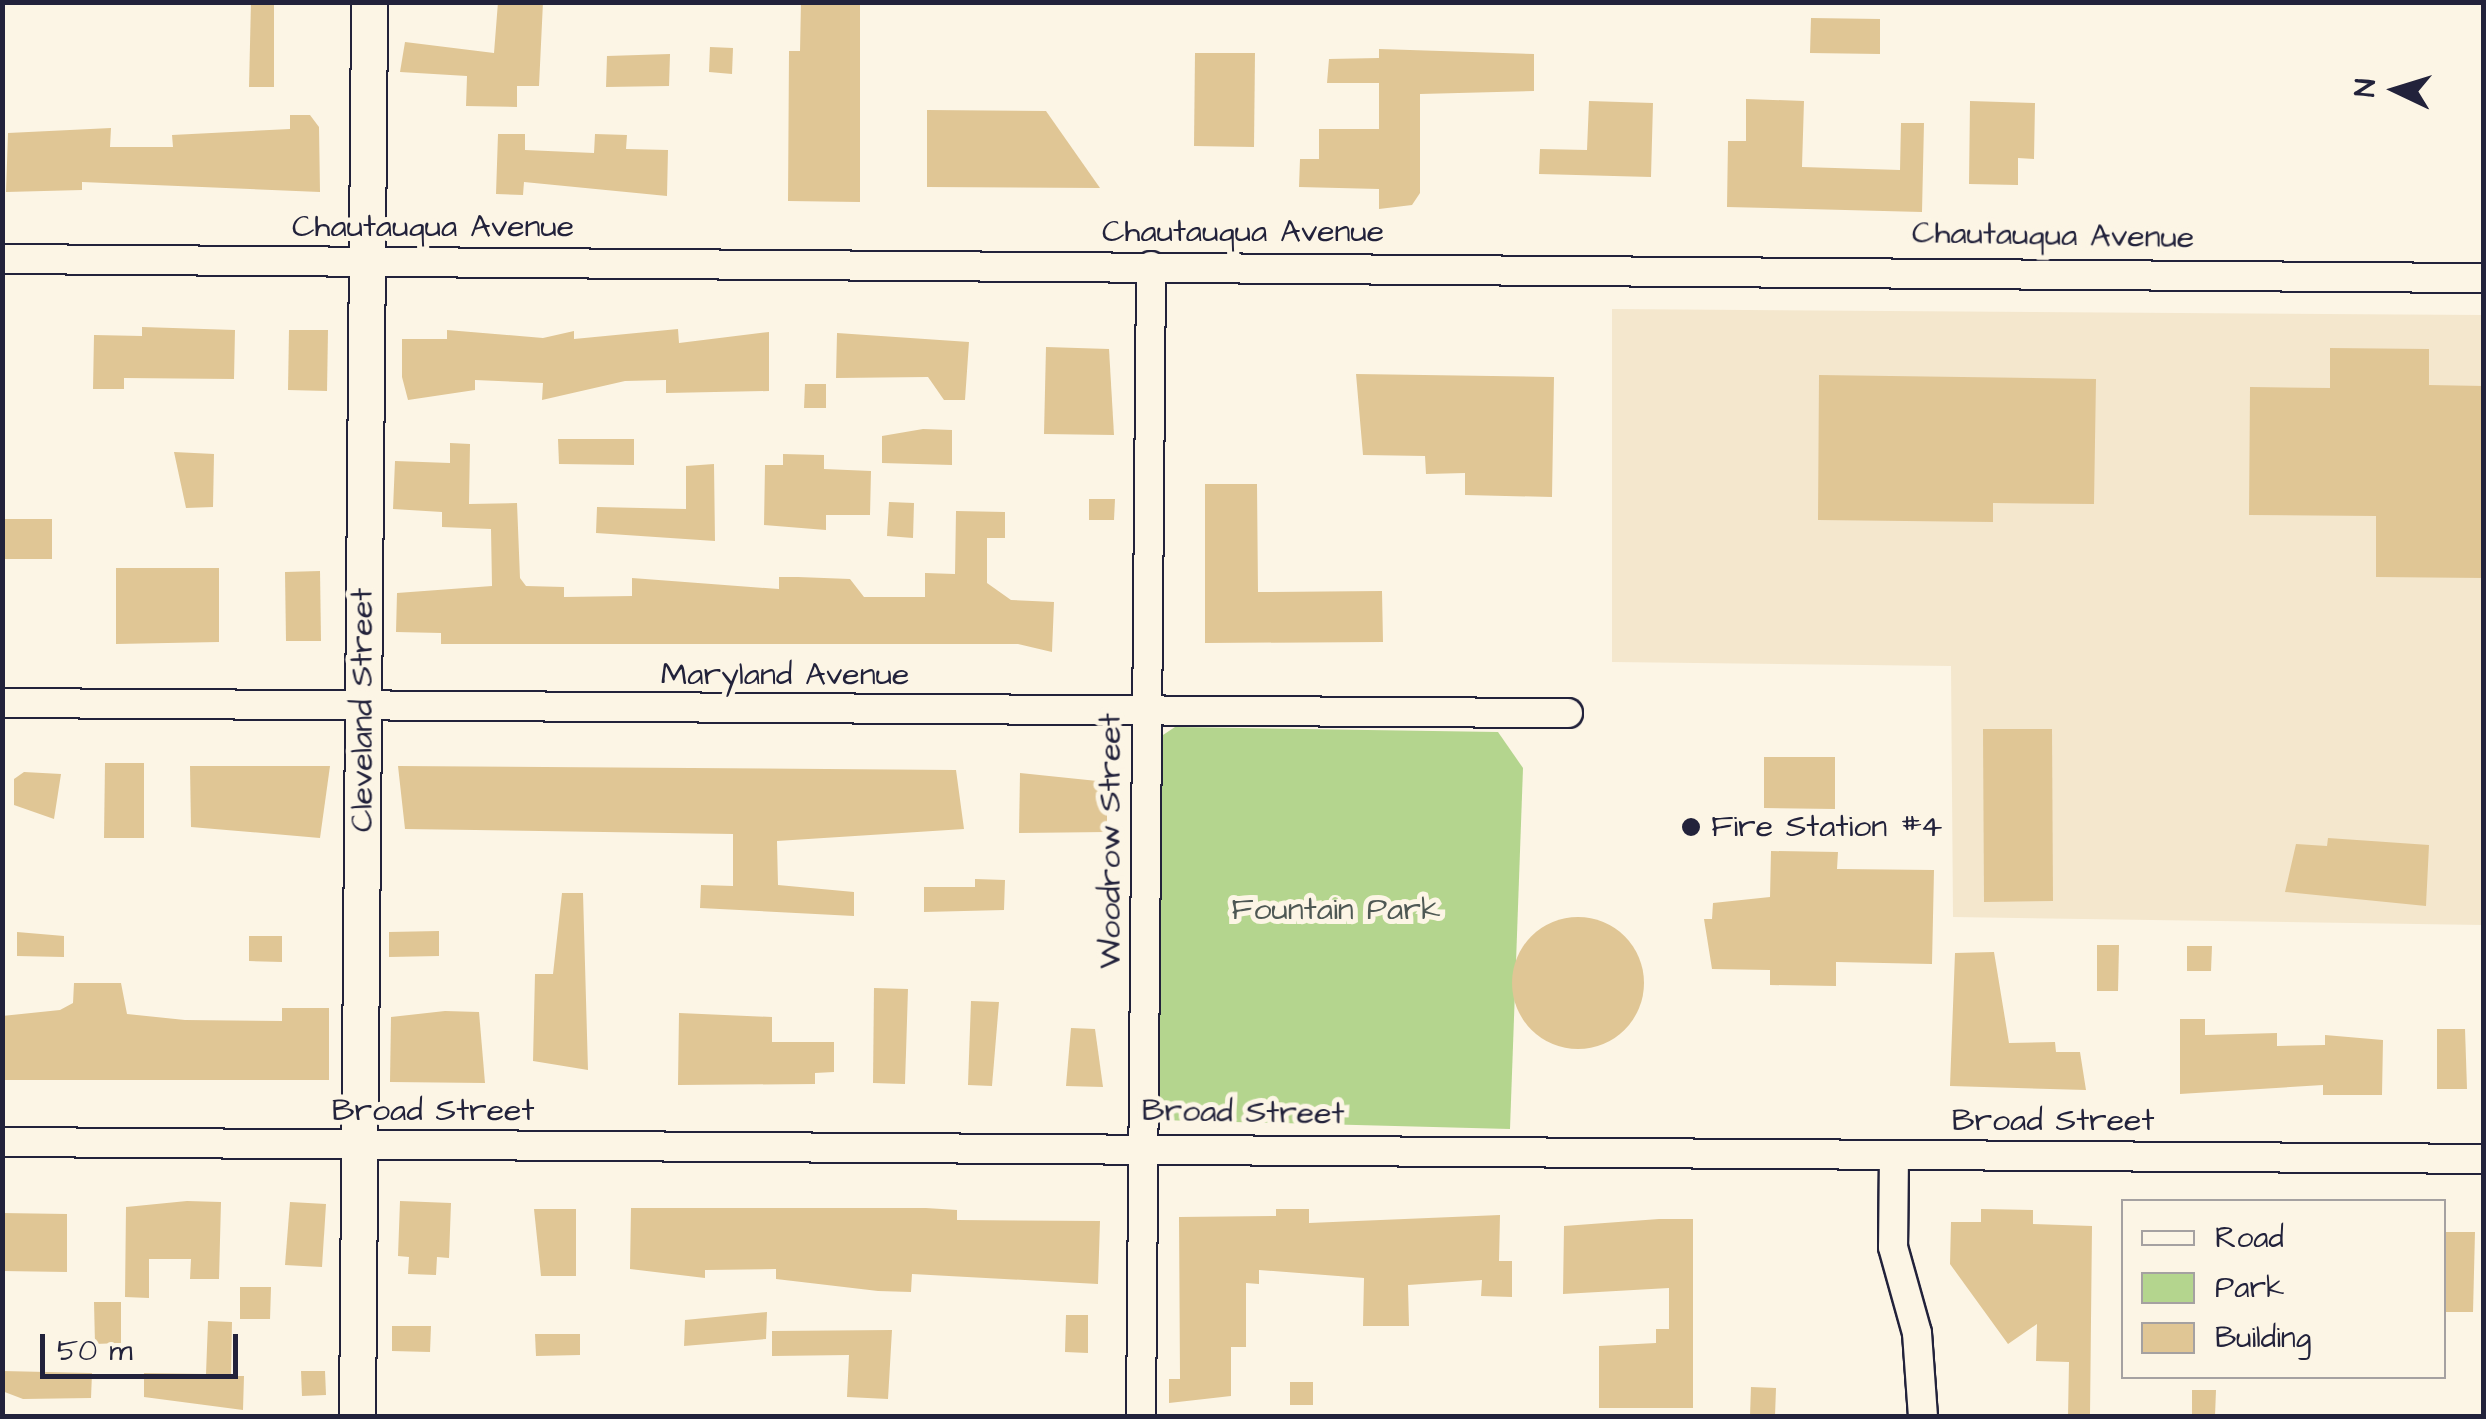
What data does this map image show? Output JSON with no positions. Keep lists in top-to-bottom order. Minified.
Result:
{"streets":{"street":["Chautauqua Avenue","Maryland Avenue","Cleveland Street","Woodrow Street","Broad Street"]},"crossings":[["Chautauqua Avenue","Cleveland Street"],["Chautauqua Avenue","Woodrow Street"],["Maryland Avenue","Cleveland Street"],["Maryland Avenue","Woodrow Street"],["Cleveland Street","Broad Street"],["Woodrow Street","Broad Street"]],"parks":["Fountain Park"],"places":["Fire Station #4"],"legend":["Road","Park","Building"],"scale_bar":"50 m","north":"left"}
